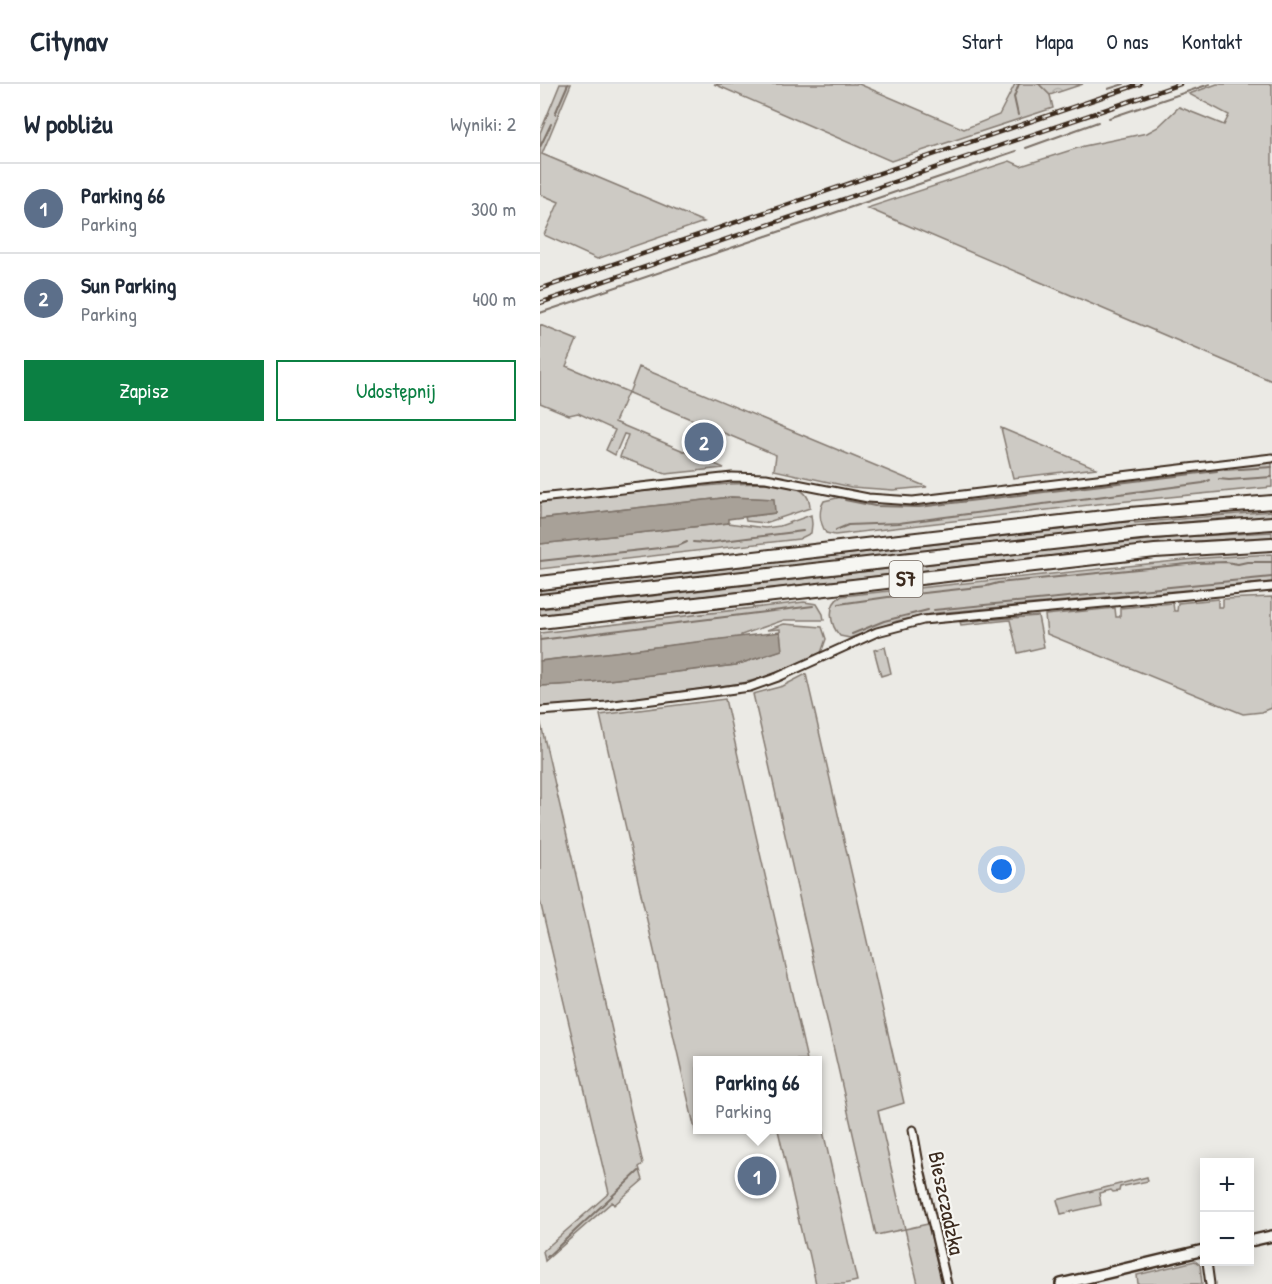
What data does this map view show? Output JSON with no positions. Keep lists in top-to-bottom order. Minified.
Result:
{"streets":{"highway":["S7"],"street":["Bieszczadzka"]},"page":{"header":"Citynav","nav":["Start","Mapa","O nas","Kontakt"],"heading":["W pobliżu","Wyniki: 2"],"list":[{"mark":"1","name":"Parking 66","note":"Parking","value":"300 m"},{"mark":"2","name":"Sun Parking","note":"Parking","value":"400 m"}],"buttons":["Zapisz","Udostępnij"],"pins":["2","1"],"popup":["Parking 66","Parking"],"map_buttons":["+","−"]}}
